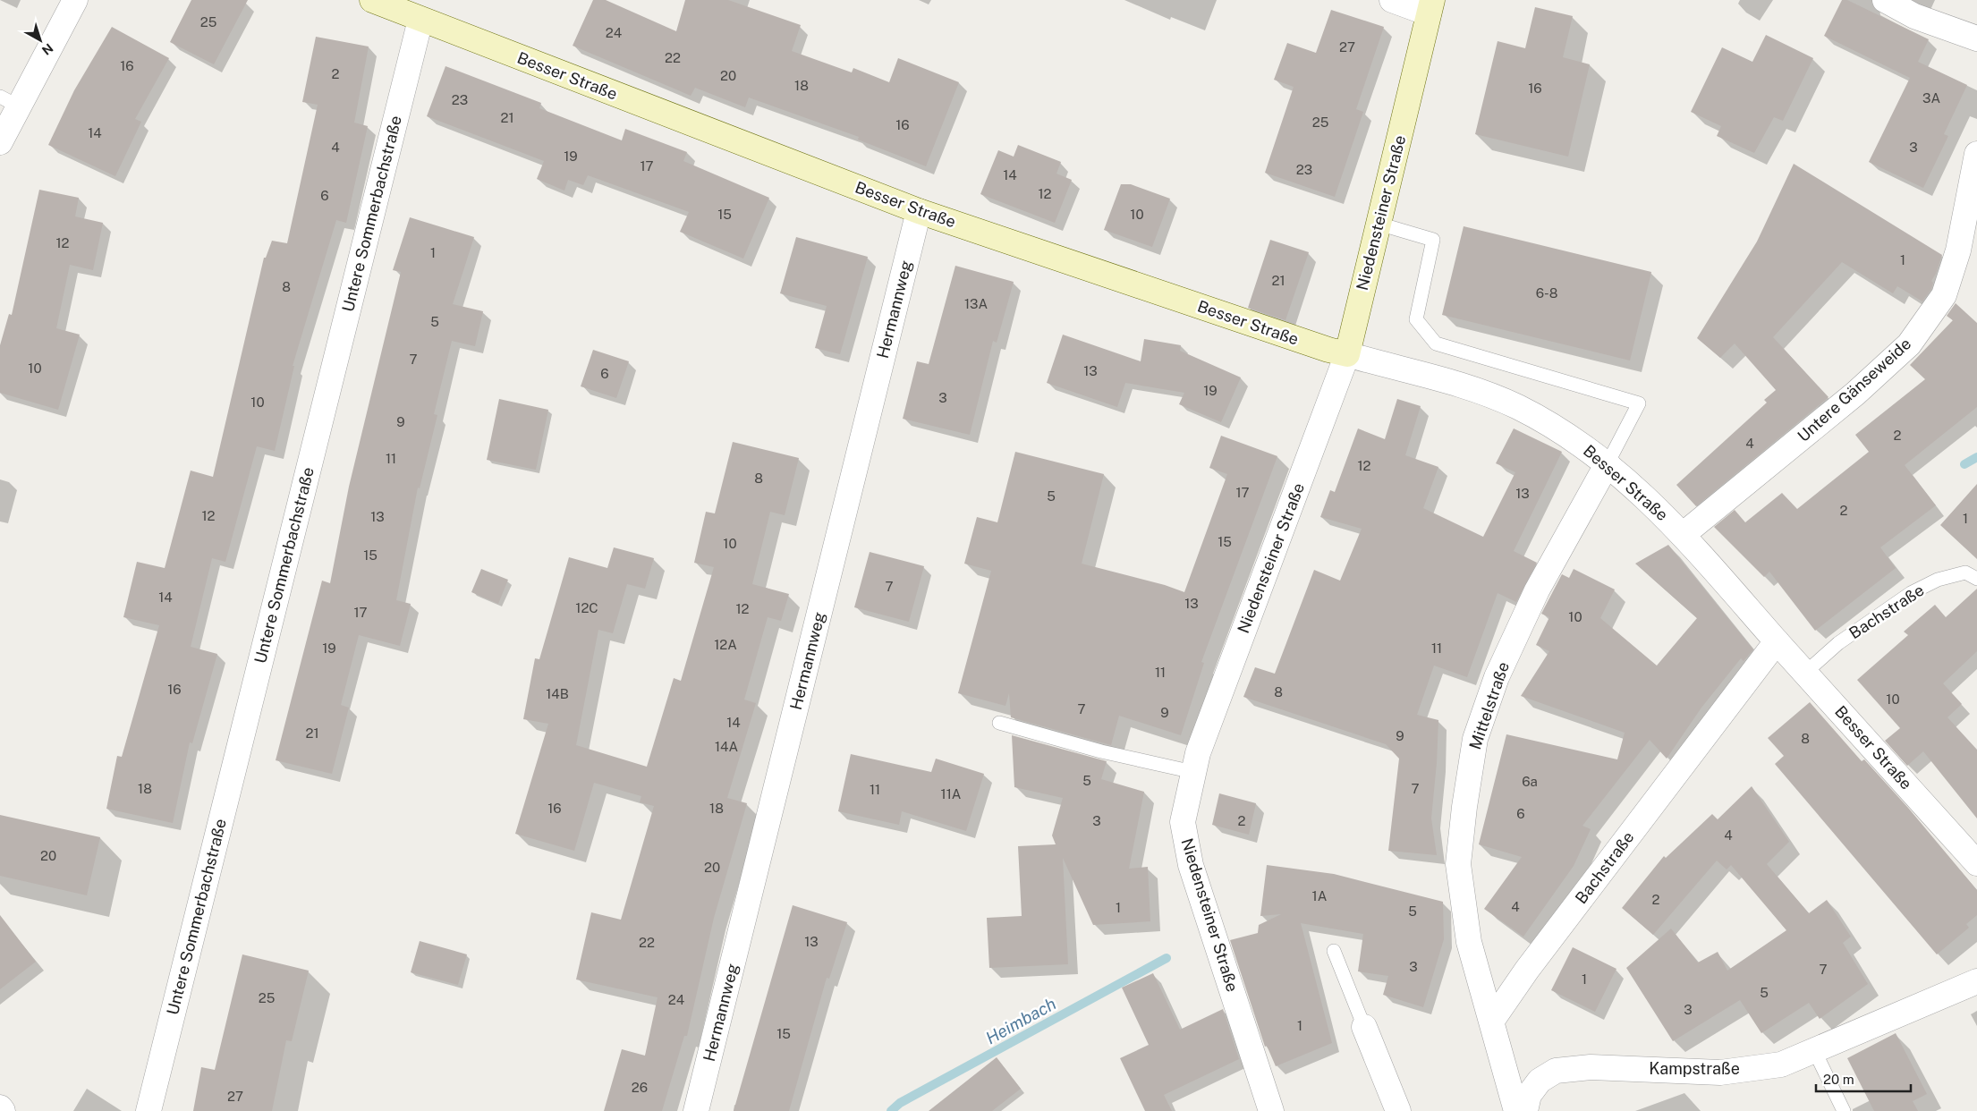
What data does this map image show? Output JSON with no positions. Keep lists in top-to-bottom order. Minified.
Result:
{"streets":{"main road":["Besser Straße","Niedensteiner Straße"],"street":["Untere Sommerbachstraße","Hermannweg","Untere Gänseweide","Bachstraße","Mittelstraße","Kampstraße"]},"crossings":[["Besser Straße","Niedensteiner Straße"],["Besser Straße","Untere Sommerbachstraße"],["Besser Straße","Hermannweg"],["Besser Straße","Untere Gänseweide"],["Besser Straße","Bachstraße"],["Besser Straße","Mittelstraße"],["Bachstraße","Mittelstraße"]],"water":["Heimbach"],"house_numbers":["25","24","27","22","16","2","20","18","16","3A","23","21","25","16","14","4","3","19","17","23","14","12","6","15","10","12","1","1","21","8","6-8","13A","5","7","10","13","6","19","3","10","9","2","4","11","12","8","17","13","5","2","12","13","1","15","10","15","7","14","13","12C","12","17","10","12A","19","11","11","16","8","14B","10","7","9","14","21","9","8","14A","5","6a","18","7","11","11A","16","18","6","3","2","4","20","20","1A","2","4","1","5","13","22","3","7","1","5","25","24","3","1","15","26","27"],"scale_bar":"20 m","north":"bottom right"}
